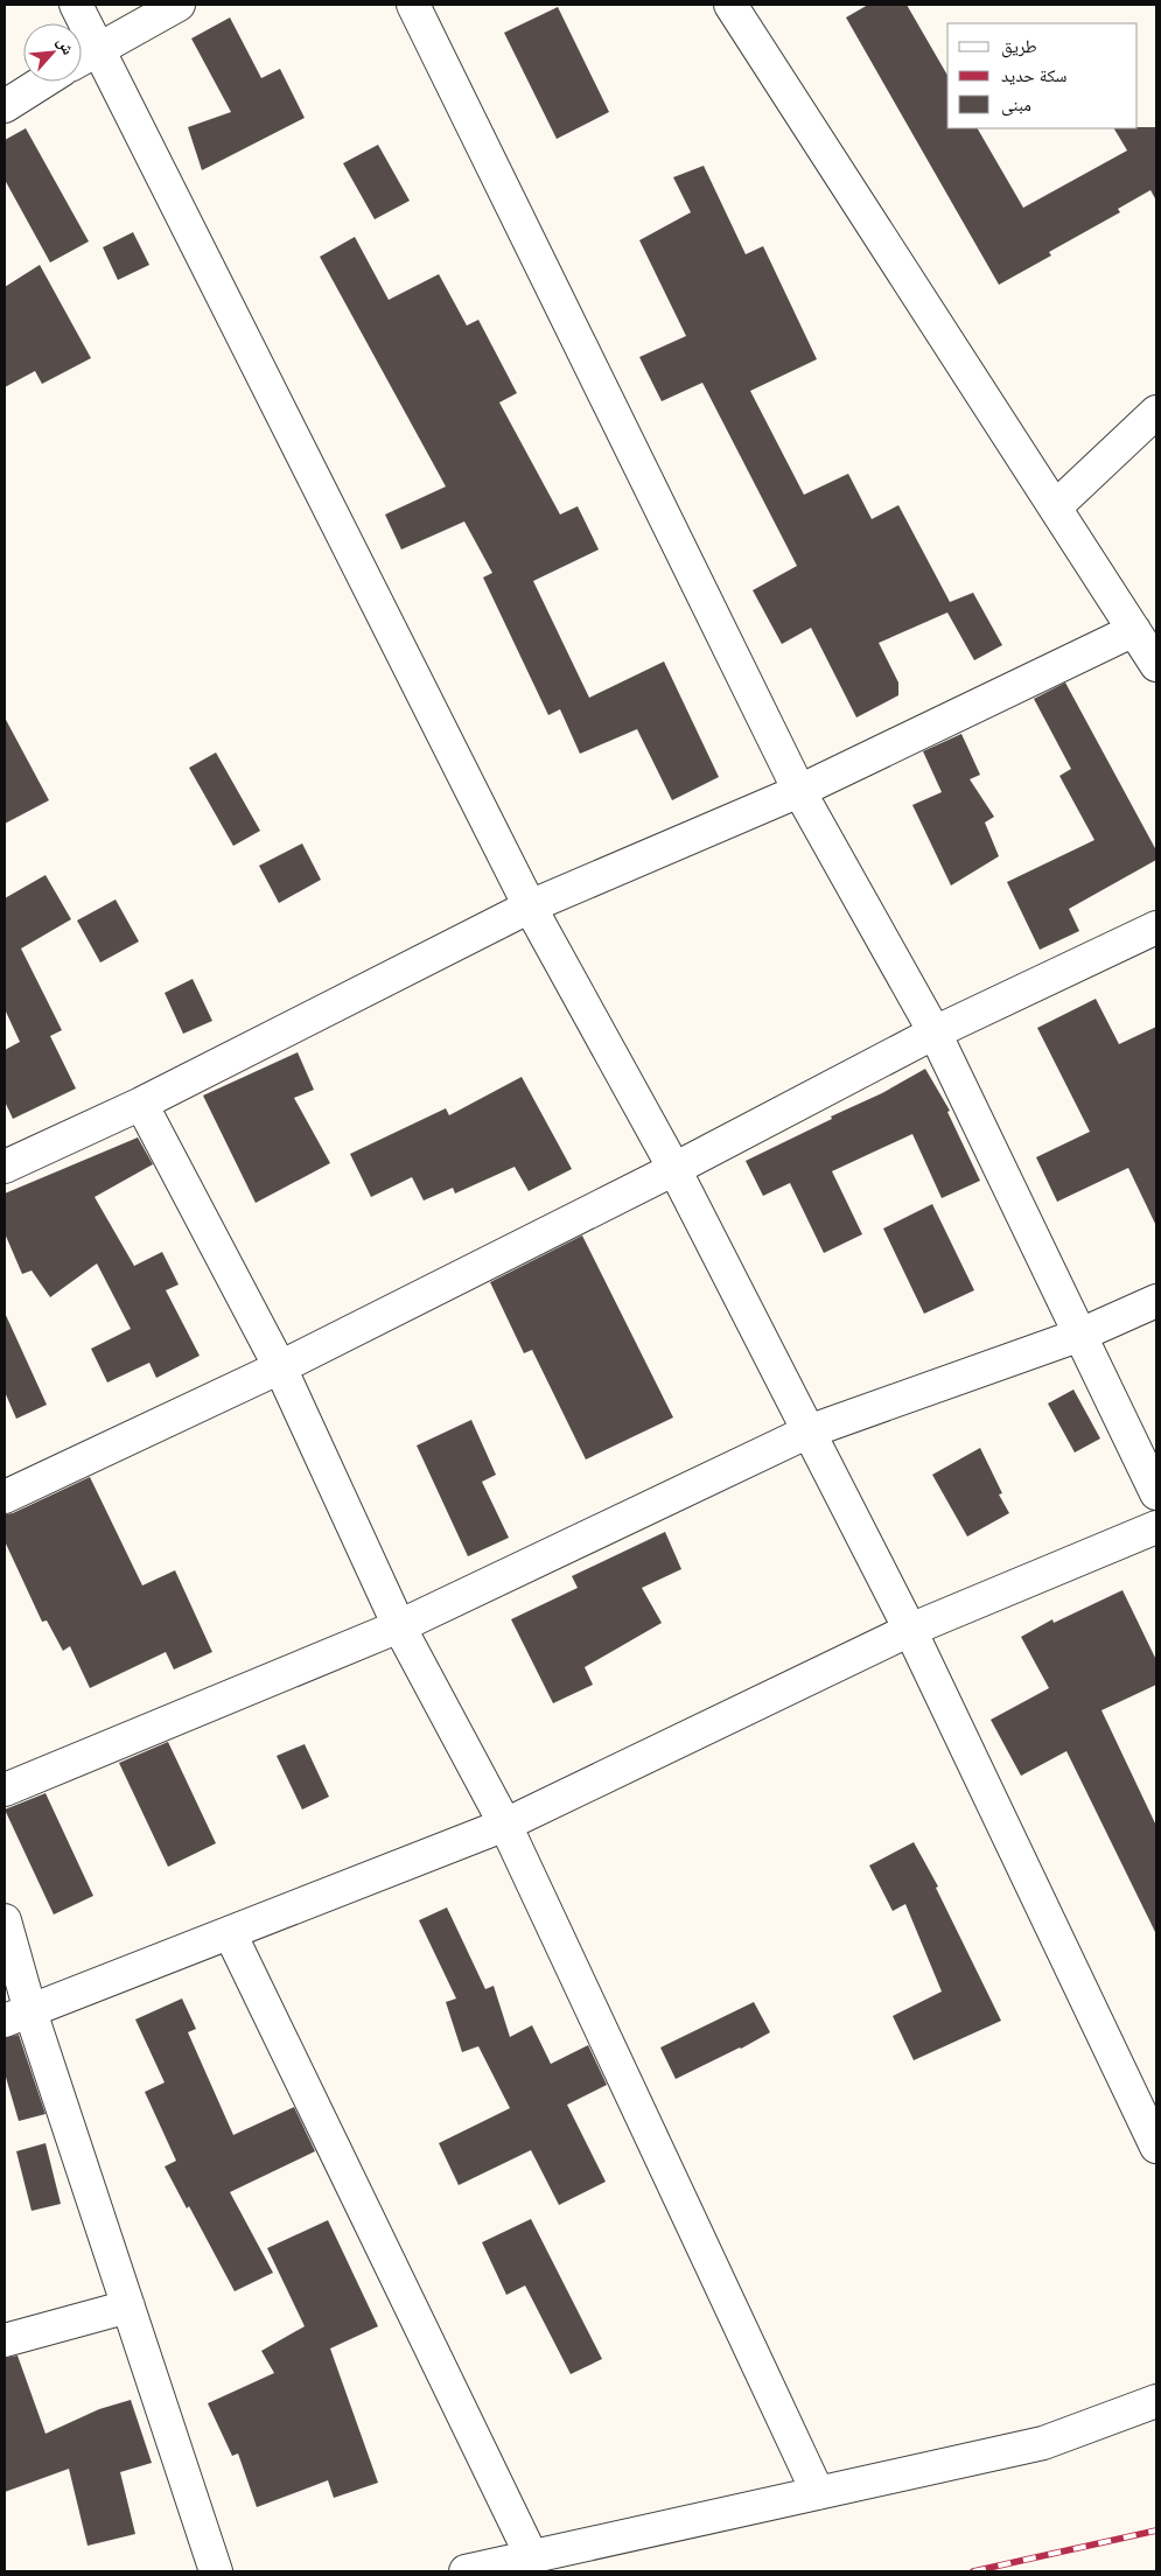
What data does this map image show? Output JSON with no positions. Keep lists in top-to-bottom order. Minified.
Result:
{"legend":["طريق","سكة حديد","مبنى"],"north":"top right"}
